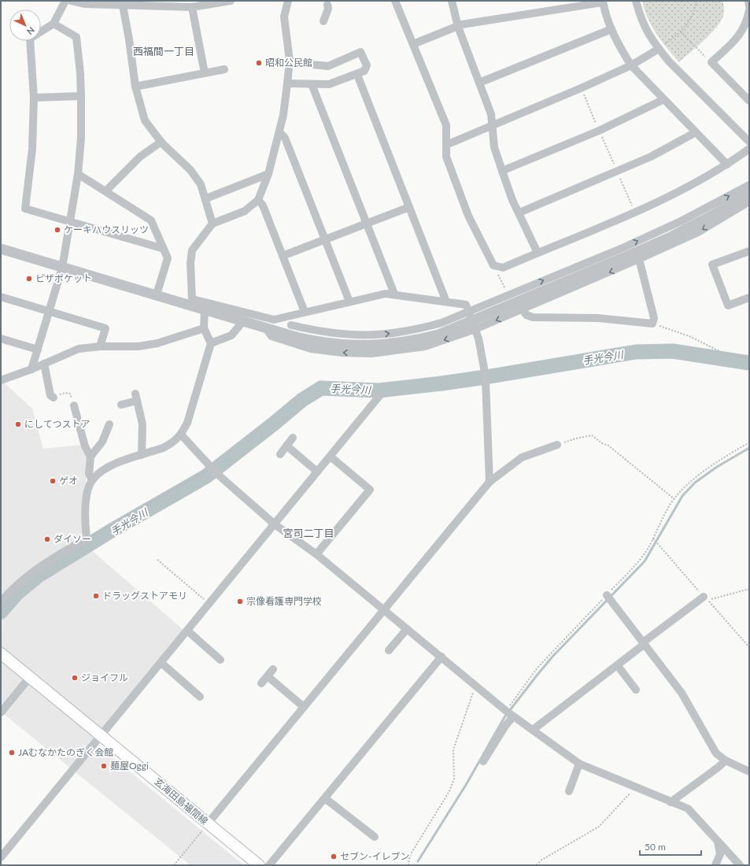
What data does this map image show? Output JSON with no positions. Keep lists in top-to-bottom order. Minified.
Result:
{"streets":{"main road":["玄海田島福間線"]},"districts":["西福間一丁目","宮司二丁目"],"water":["手光今川"],"places":["昭和公民館","ケーキハウスリッツ","ピザポケット","にしてつストア","ゲオ","ダイソー","ドラッグストアモリ","宗像看護専門学校","ジョイフル","JAむなかたのぎく会館","麺屋Oggi","セブン-イレブン"],"scale_bar":"50 m","north":"bottom right"}
